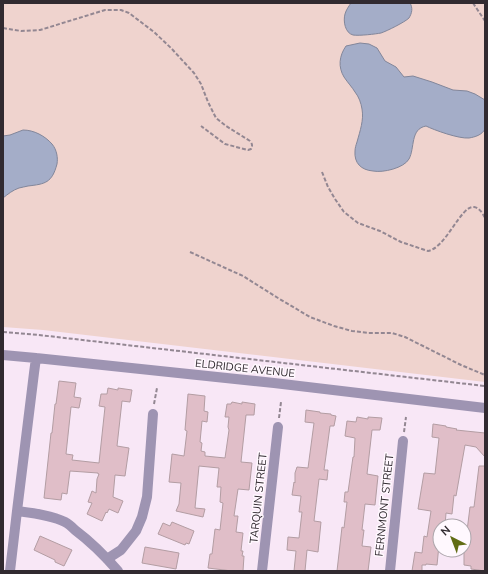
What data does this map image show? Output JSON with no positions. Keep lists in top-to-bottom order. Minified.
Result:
{"streets":{"street":["ELDRIDGE AVENUE","TARQUIN STREET","FERNMONT STREET"]},"north":"top left"}
